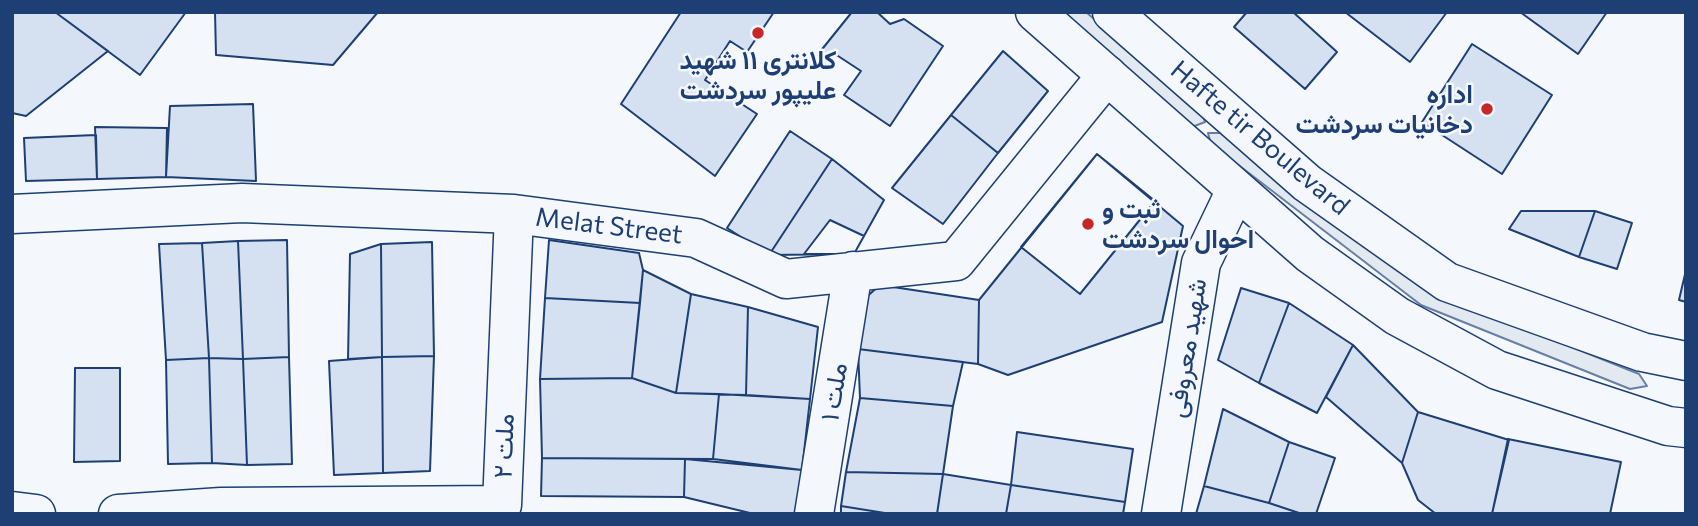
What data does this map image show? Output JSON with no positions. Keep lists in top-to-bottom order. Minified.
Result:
{"streets":{"street":["Hafte tir Boulevard","Melat Street","شهید معروفی","ملت ۱","ملت ۲"]},"crossings":[["Hafte tir Boulevard","Melat Street"],["Hafte tir Boulevard","شهید معروفی"],["Melat Street","ملت ۱"],["Melat Street","ملت ۲"]],"places":["کلانتری ۱۱ شهید علیپور سردشت","اداره دخانیات سردشت","ثبت و احوال سردشت"]}
